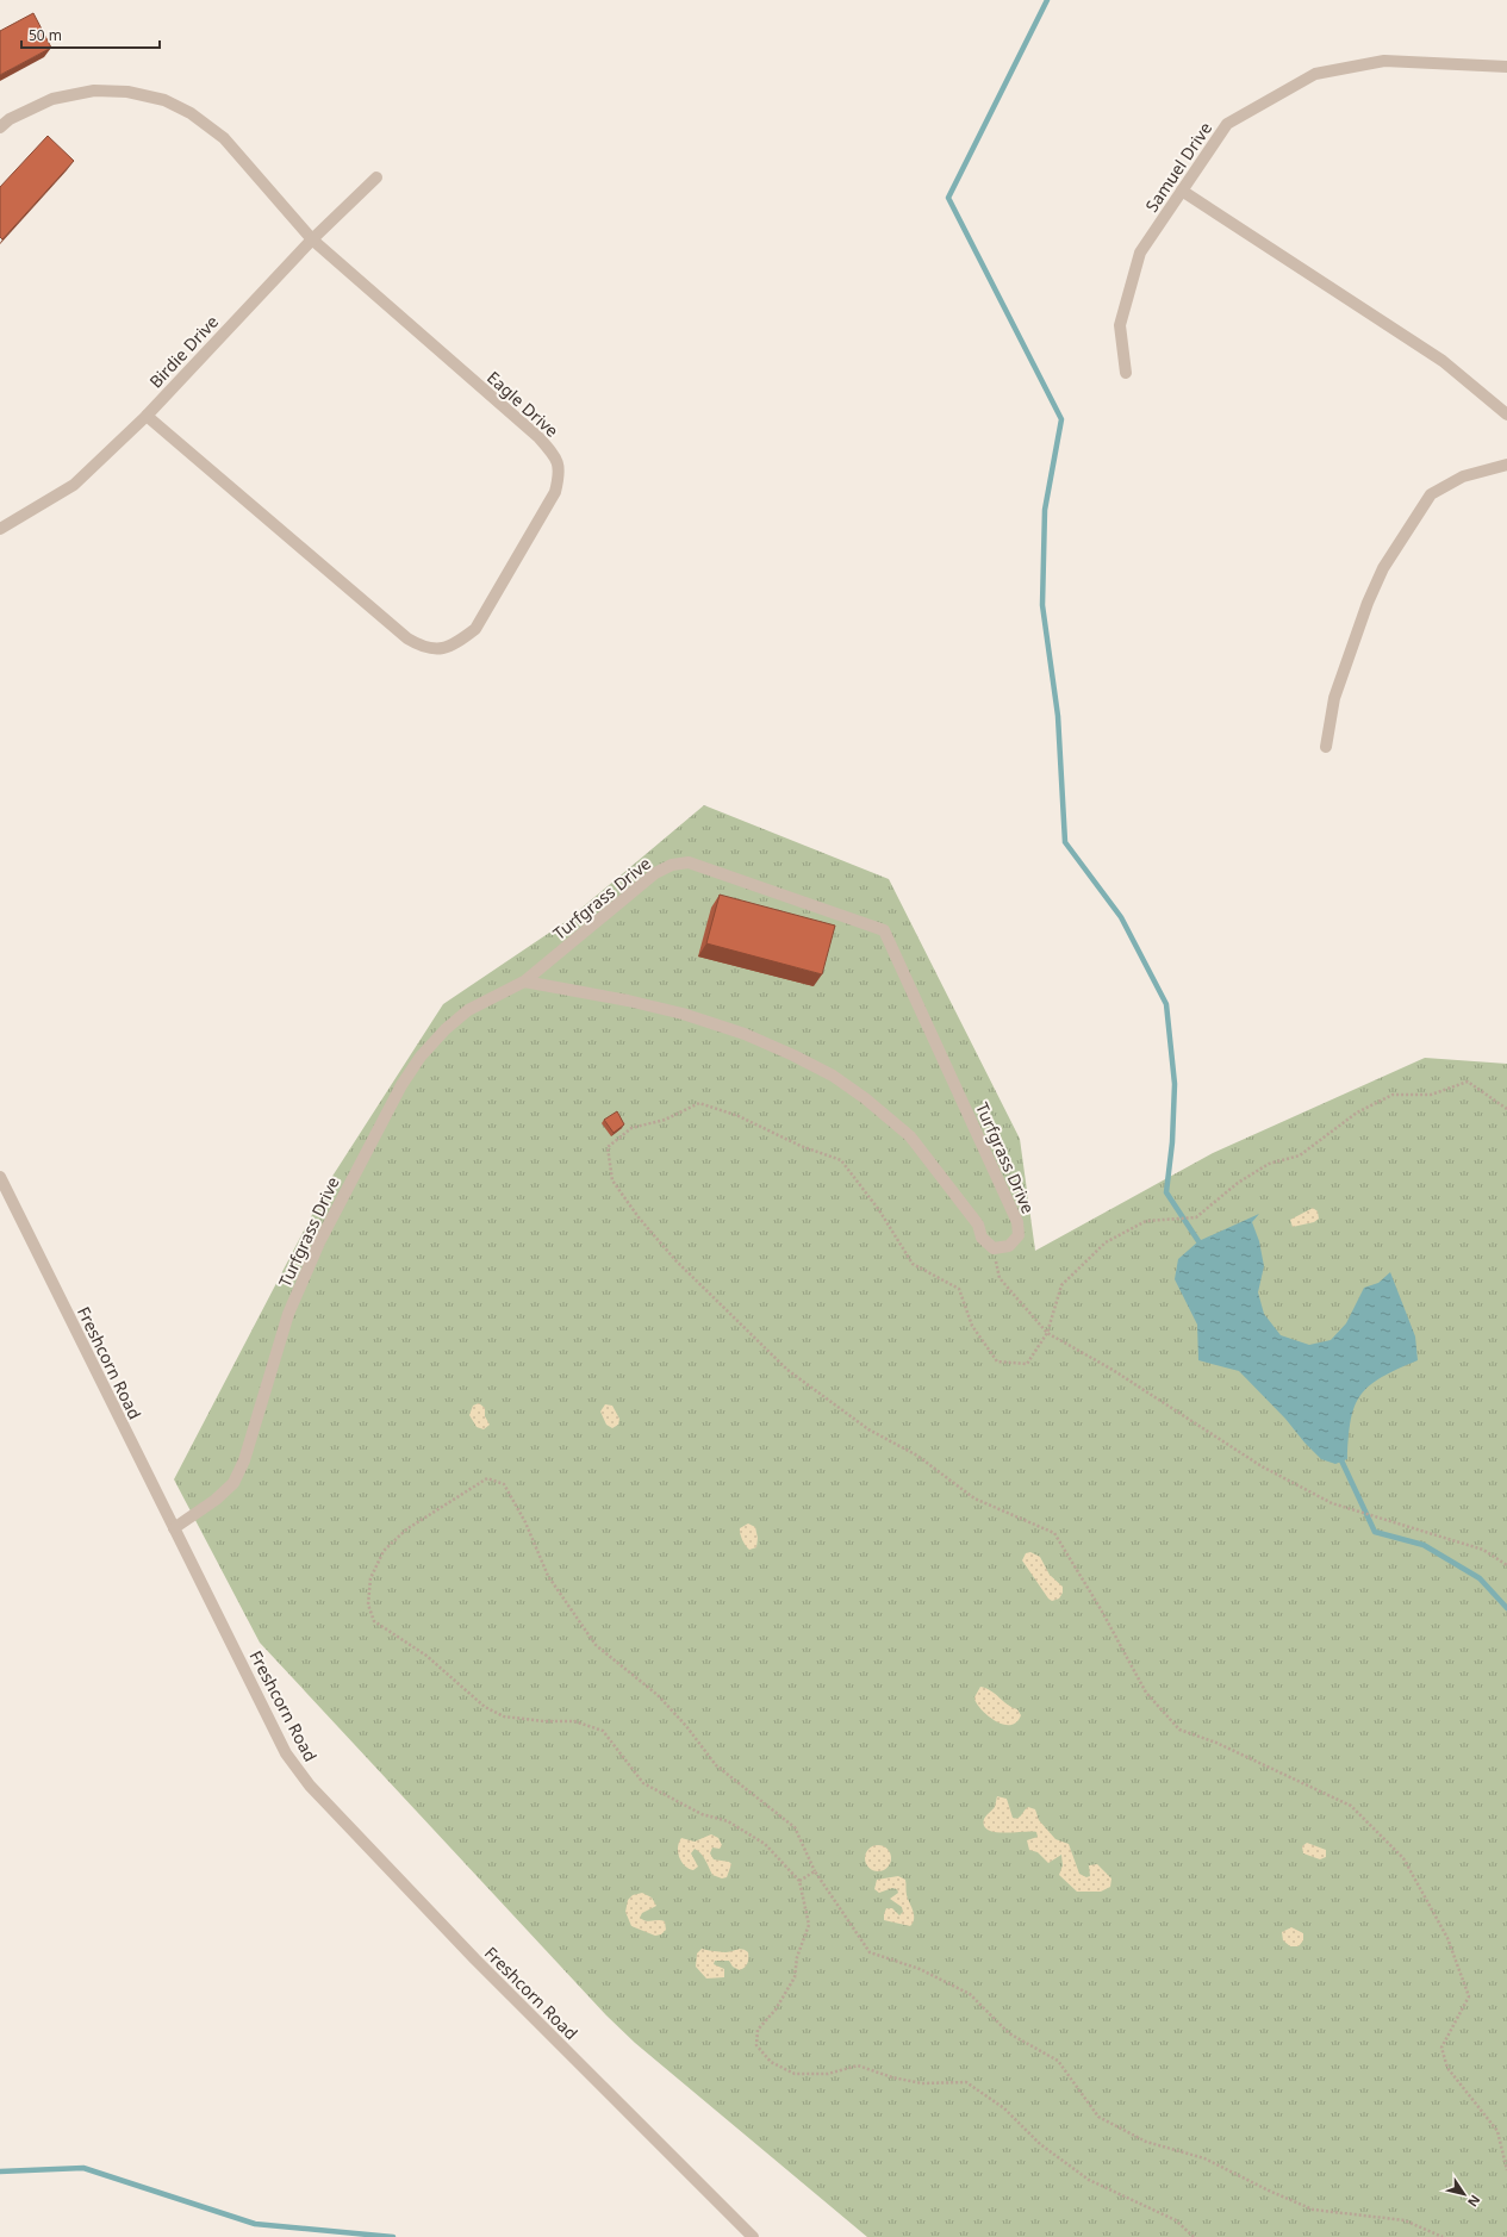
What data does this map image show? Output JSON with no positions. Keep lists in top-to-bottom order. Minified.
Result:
{"streets":{"street":["Samuel Drive","Birdie Drive","Eagle Drive","Turfgrass Drive","Freshcorn Road"]},"crossings":[["Birdie Drive","Eagle Drive"],["Turfgrass Drive","Freshcorn Road"]],"scale_bar":"50 m","north":"bottom right"}
